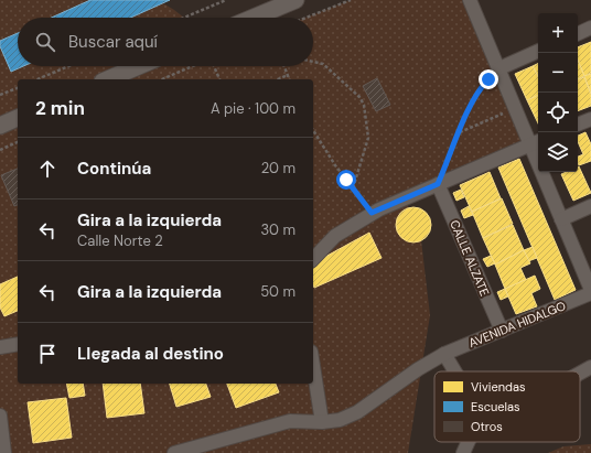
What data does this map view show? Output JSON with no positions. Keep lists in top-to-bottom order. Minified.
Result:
{"streets":{"street":["CALLE ALZATE","AVENIDA HIDALGO"]},"crossings":[["CALLE ALZATE","AVENIDA HIDALGO"]],"legend":["Viviendas","Escuelas","Otros"],"page":{"map_buttons":["+","−"],"search":"Buscar aquí","heading":["2 min","A pie · 100 m"],"list":[["Continúa","20 m"],["Gira a la izquierda","Calle Norte 2","30 m"],["Gira a la izquierda","50 m"],"Llegada al destino"]}}
